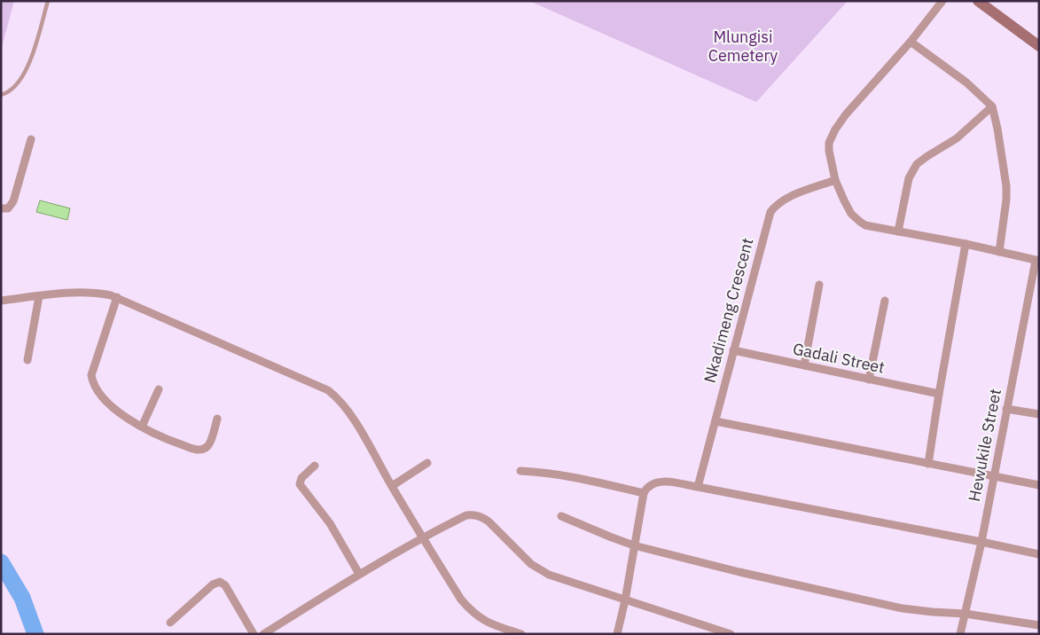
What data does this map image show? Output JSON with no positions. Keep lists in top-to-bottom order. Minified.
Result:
{"streets":{"street":["Nkadimeng Crescent","Gadali Street","Hewukile Street"]},"crossings":[["Nkadimeng Crescent","Gadali Street"]],"parks":["Mlungisi Cemetery"]}
